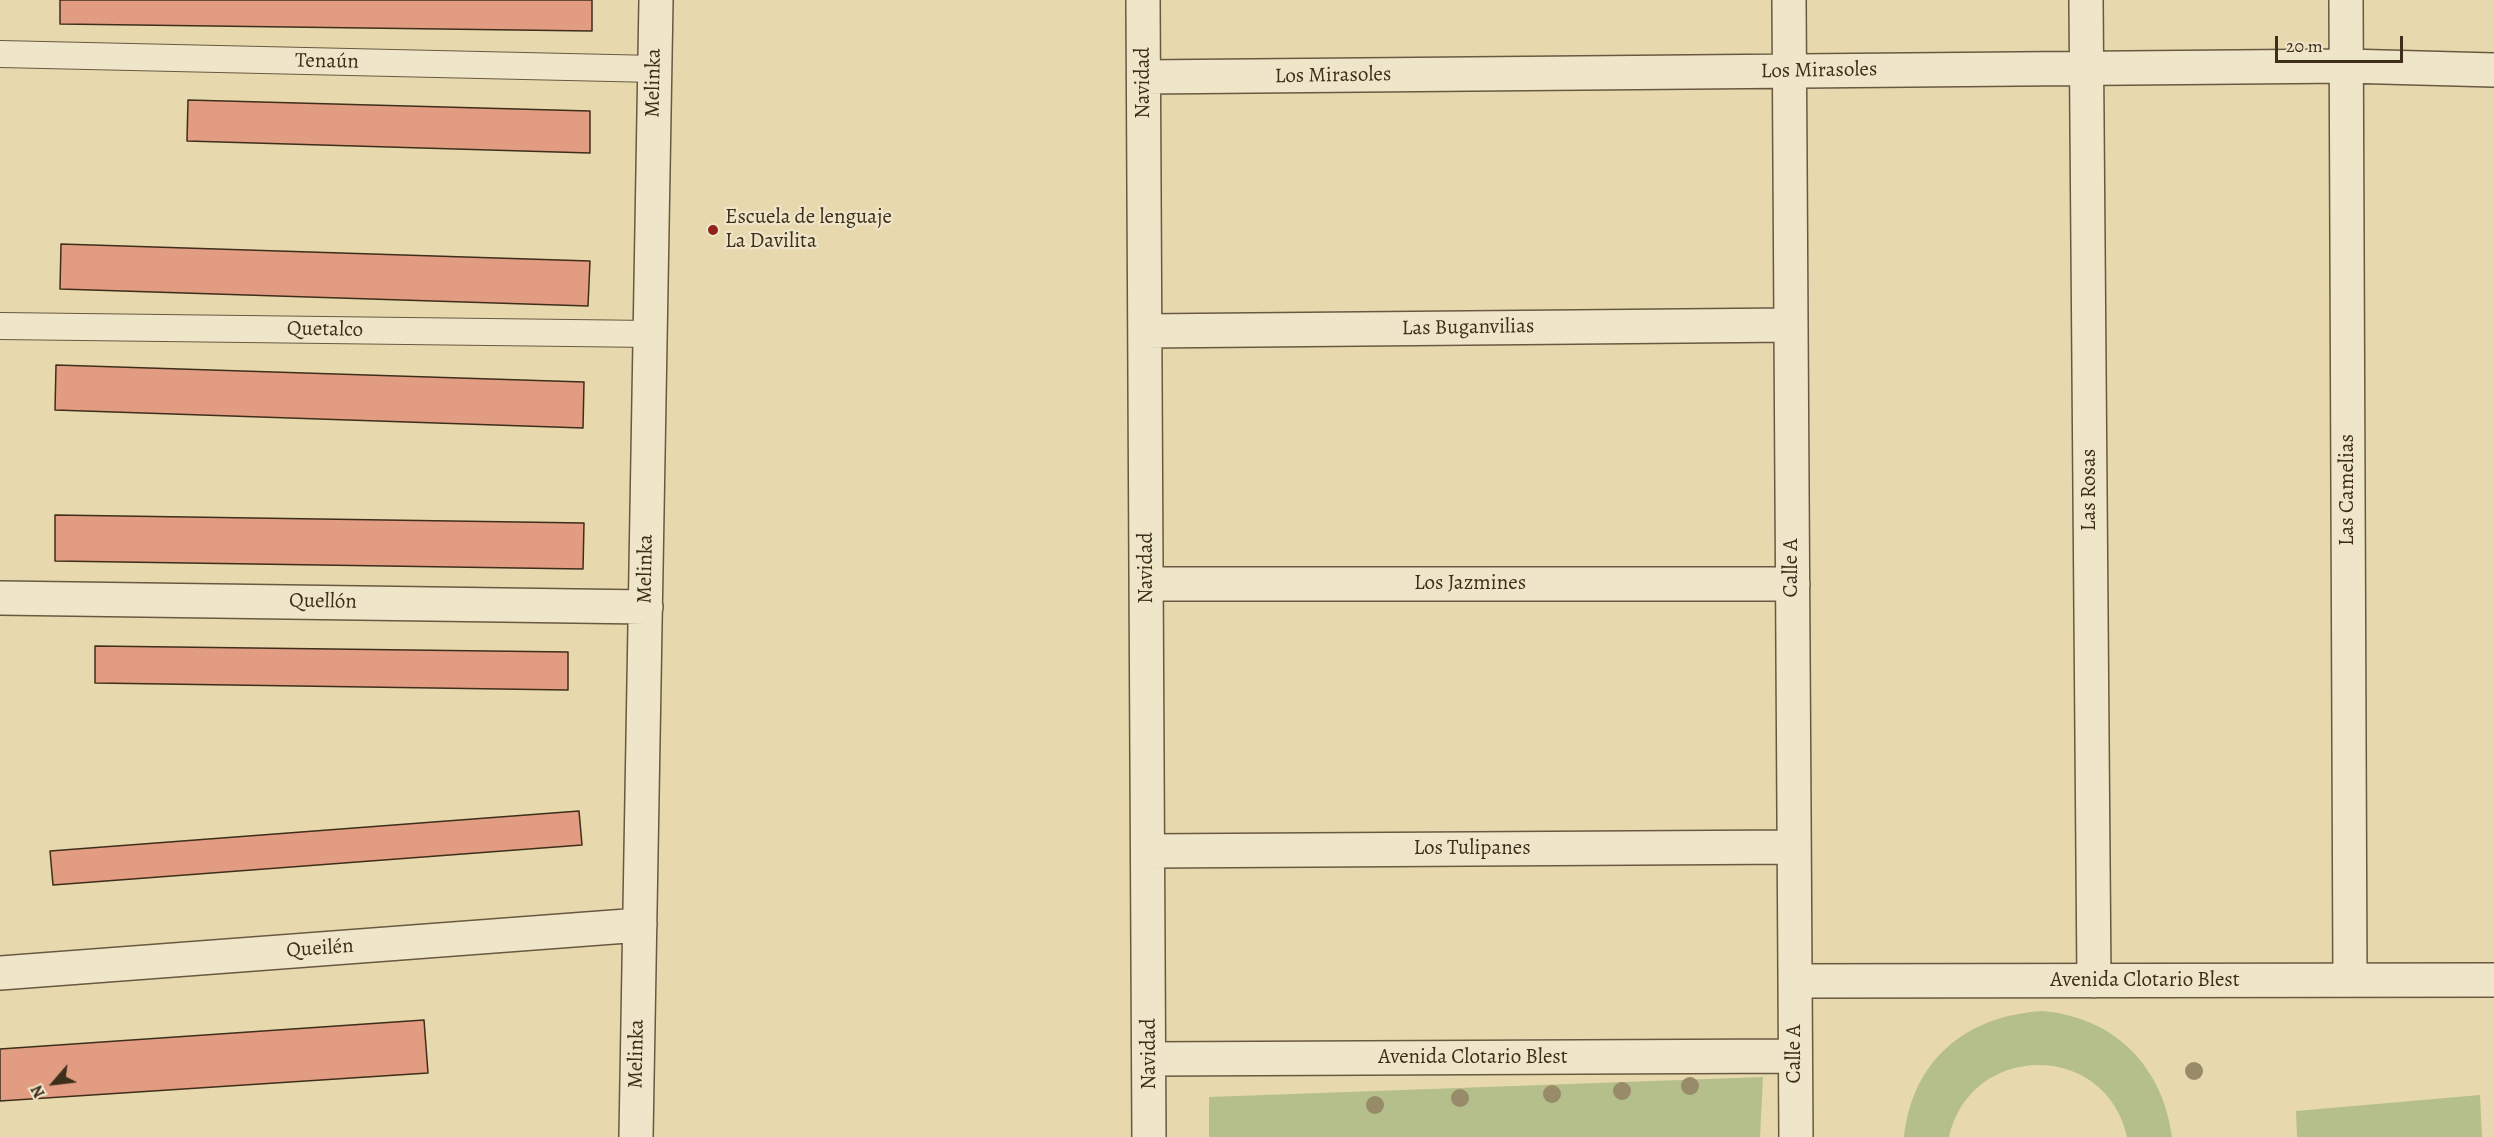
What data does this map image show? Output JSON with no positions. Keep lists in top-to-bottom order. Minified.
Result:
{"streets":{"street":["Tenaún","Los Mirasoles","Melinka","Navidad","Las Buganvilias","Quetalco","Las Rosas","Las Camelias","Calle A","Los Jazmines","Quellón","Los Tulipanes","Queilén","Avenida Clotario Blest"]},"crossings":[["Tenaún","Melinka"],["Los Mirasoles","Navidad"],["Los Mirasoles","Las Rosas"],["Los Mirasoles","Las Camelias"],["Los Mirasoles","Calle A"],["Melinka","Quetalco"],["Melinka","Quellón"],["Melinka","Queilén"],["Navidad","Las Buganvilias"],["Navidad","Los Jazmines"],["Navidad","Los Tulipanes"],["Navidad","Avenida Clotario Blest"],["Las Buganvilias","Calle A"],["Las Rosas","Avenida Clotario Blest"],["Las Camelias","Avenida Clotario Blest"],["Calle A","Los Jazmines"],["Calle A","Los Tulipanes"],["Calle A","Avenida Clotario Blest"]],"places":["Escuela de lenguaje La Davilita"],"scale_bar":"20 m","north":"bottom left"}
